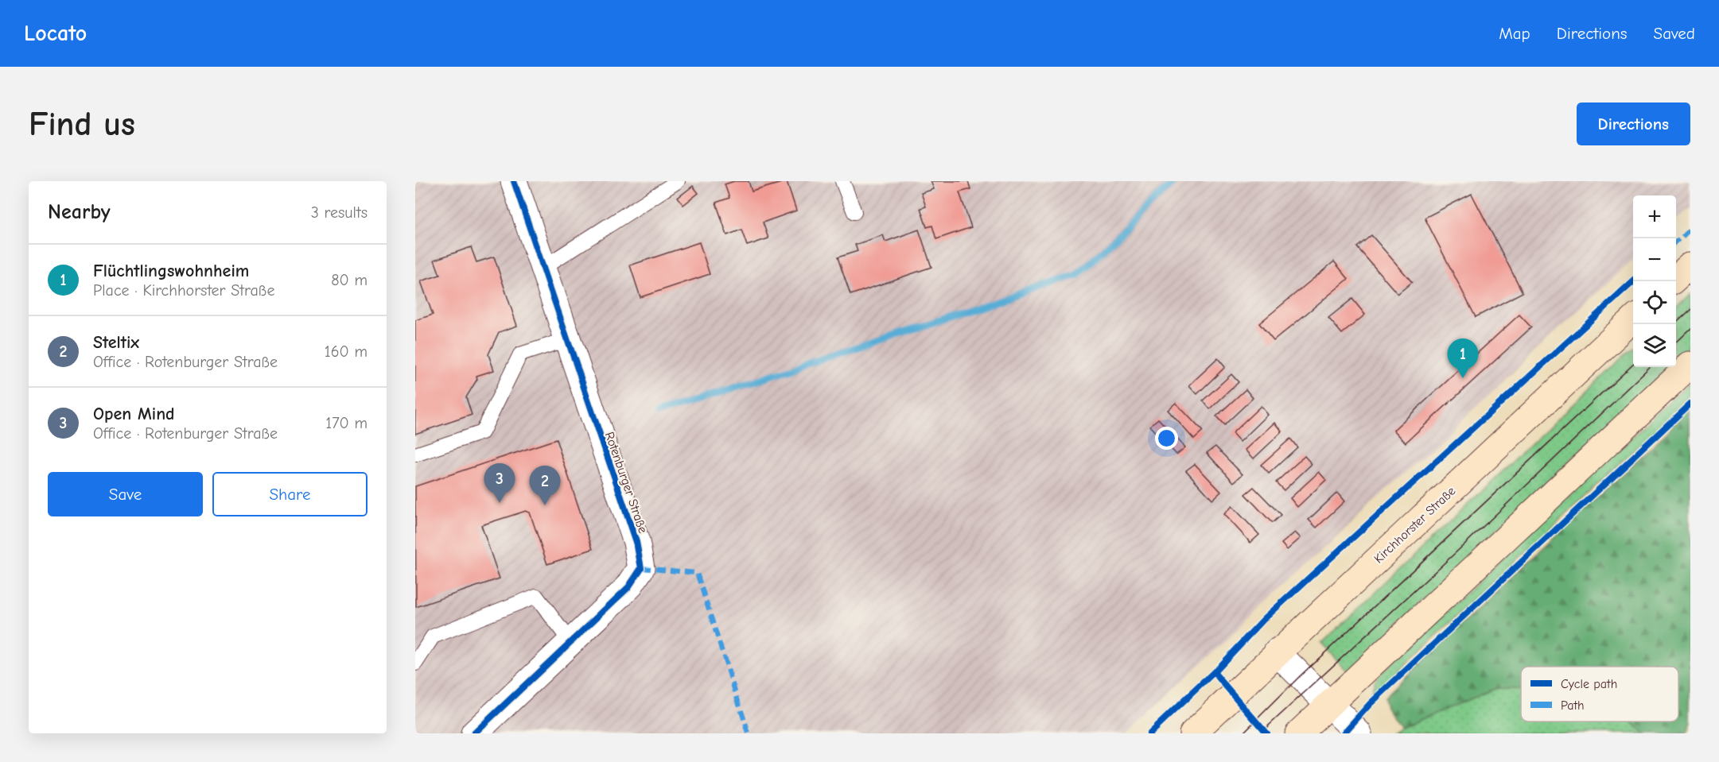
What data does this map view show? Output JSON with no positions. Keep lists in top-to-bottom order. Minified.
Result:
{"streets":{"main road":["Kirchhorster Straße"],"street":["Rotenburger Straße"]},"legend":["Cycle path","Path"],"page":{"header":"Locato","nav":["Map","Directions","Saved"],"buttons":["Directions",["Save","Share"]],"title":"Find us","heading":["Nearby","3 results"],"map_buttons":["+","−"],"list":[{"mark":"1","name":"Flüchtlingswohnheim","note":"Place · Kirchhorster Straße","value":"80 m"},{"mark":"2","name":"Steltix","note":"Office · Rotenburger Straße","value":"160 m"},{"mark":"3","name":"Open Mind","note":"Office · Rotenburger Straße","value":"170 m"}],"pins":["1","3","2"]}}
